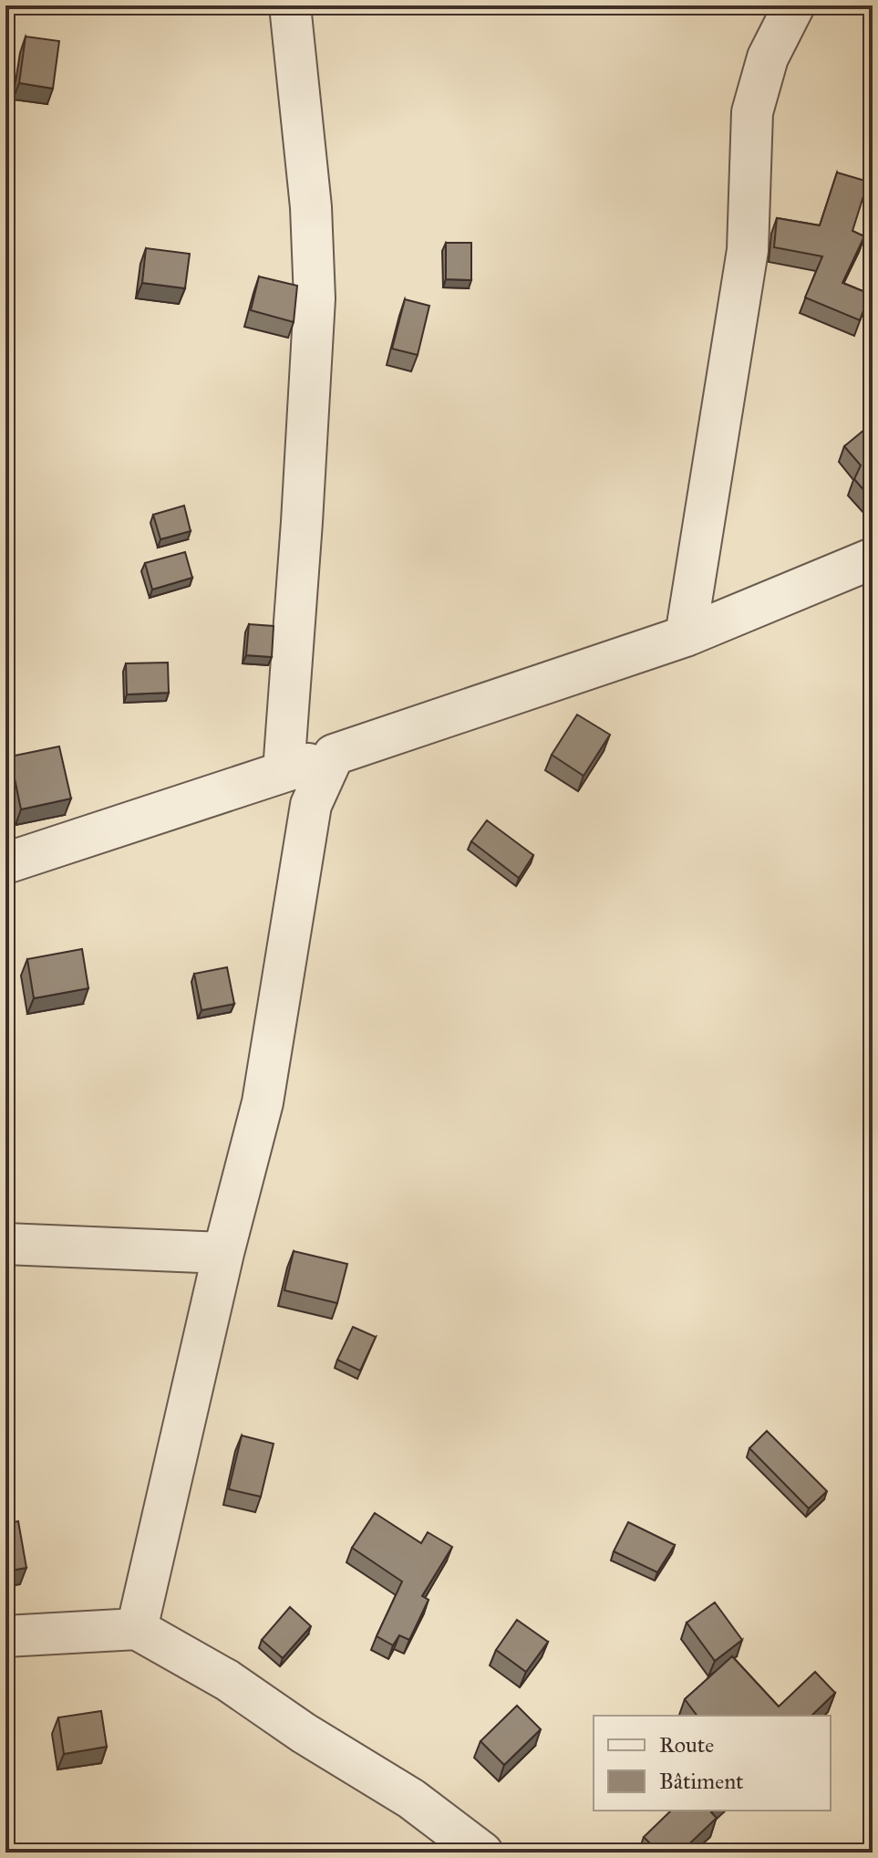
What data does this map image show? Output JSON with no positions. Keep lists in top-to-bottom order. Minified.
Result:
{"legend":["Route","Bâtiment"]}
